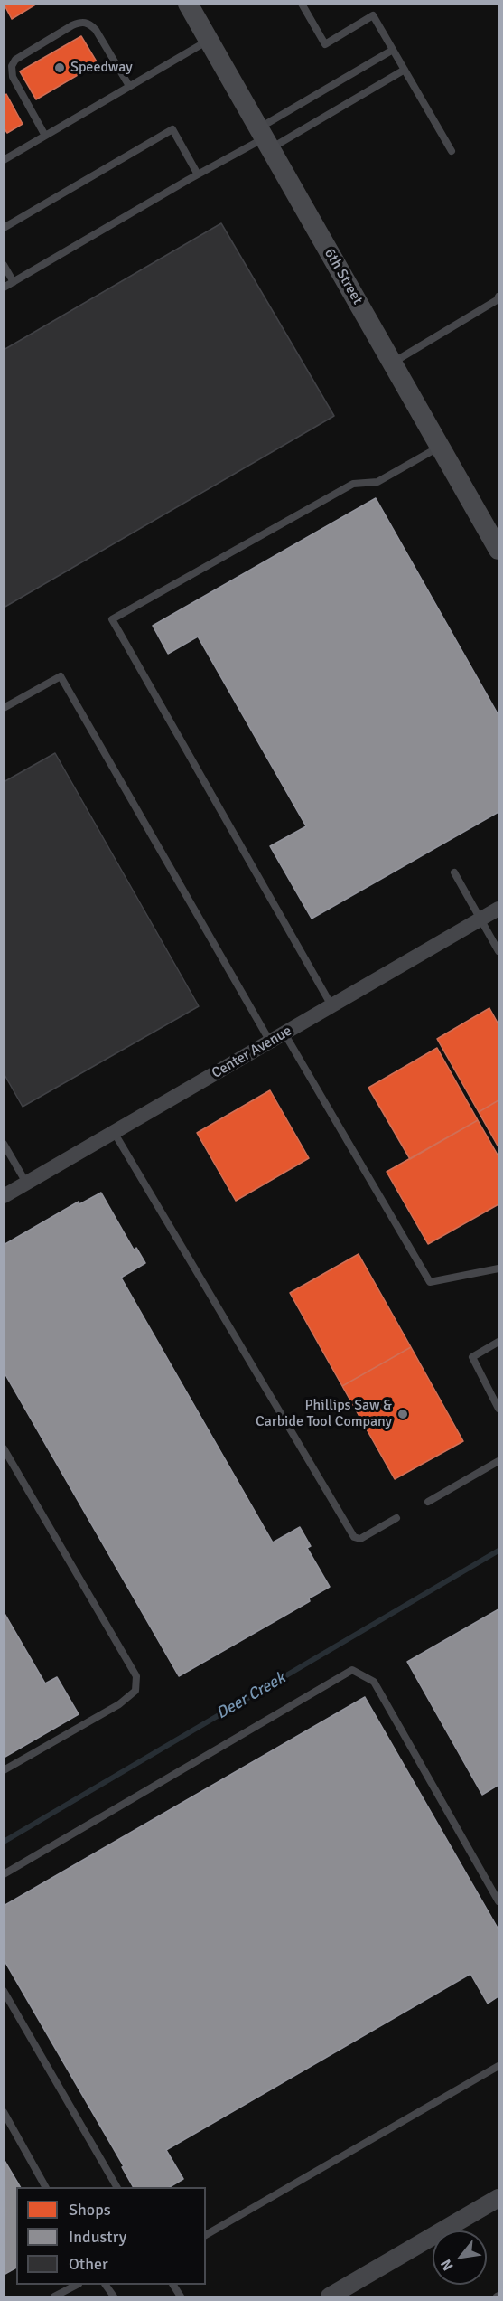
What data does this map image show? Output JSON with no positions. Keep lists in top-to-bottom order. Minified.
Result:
{"streets":{"main road":["6th Street"],"street":["Center Avenue"]},"water":["Deer Creek"],"places":["Speedway","Phillips Saw & Carbide Tool Company"],"legend":["Shops","Industry","Other"],"north":"bottom left"}
